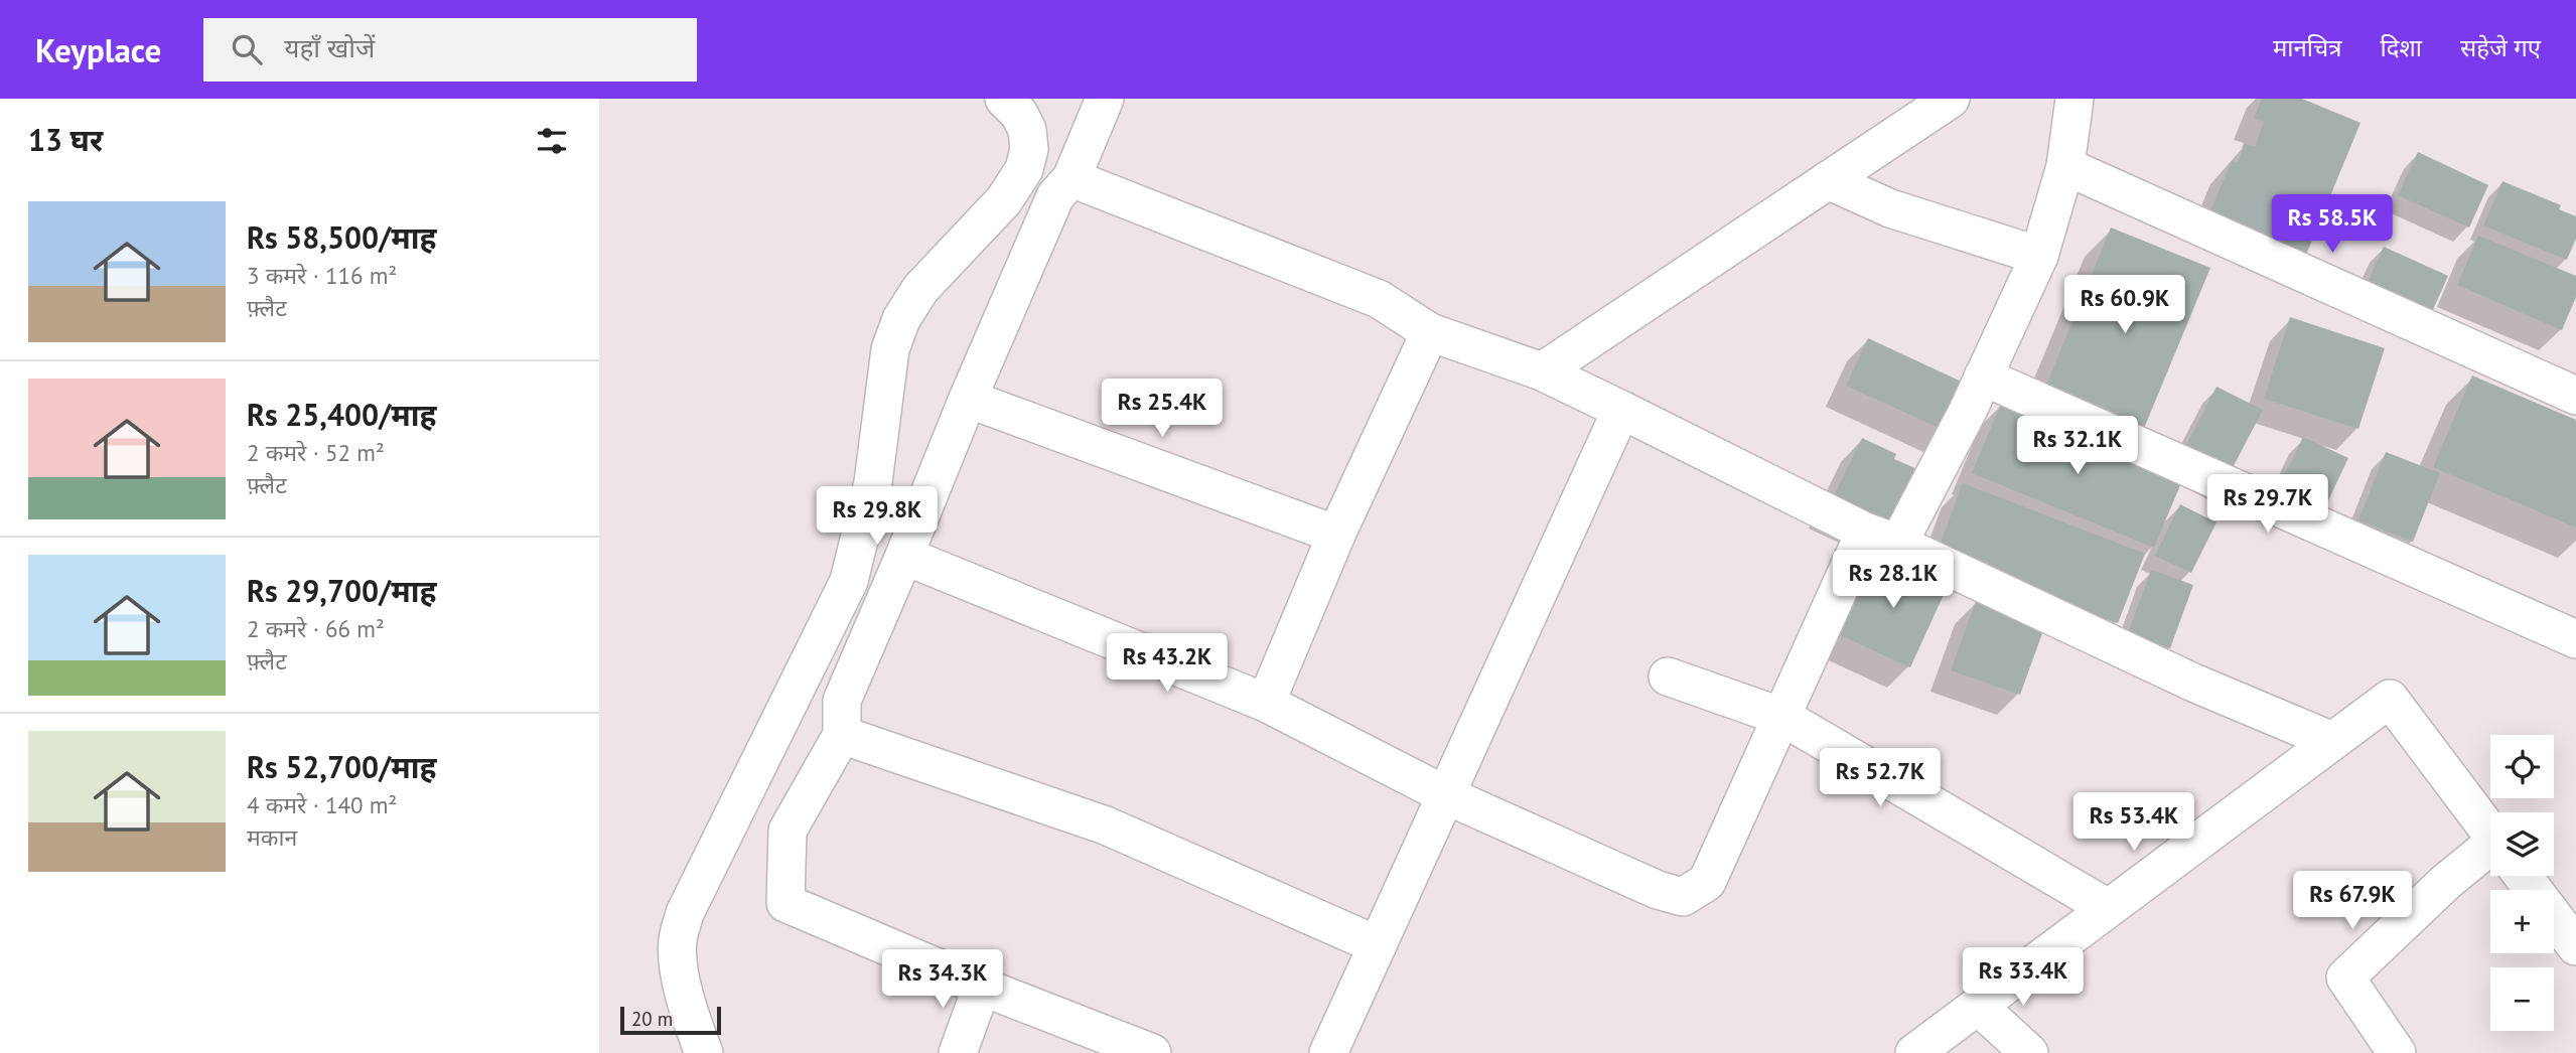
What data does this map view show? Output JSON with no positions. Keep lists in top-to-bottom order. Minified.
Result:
{"scale_bar":"20 m","page":{"header":"Keyplace","search":"यहाँ खोजें","nav":["मानचित्र","दिशा","सहेजे गए"],"heading":"13 घर","list":[{"name":"Rs 58,500/माह","note":"3 कमरे · 116 m² · फ़्लैट"},{"name":"Rs 25,400/माह","note":"2 कमरे · 52 m² · फ़्लैट"},{"name":"Rs 29,700/माह","note":"2 कमरे · 66 m² · फ़्लैट"},{"name":"Rs 52,700/माह","note":"4 कमरे · 140 m² · मकान"}],"price":["Rs 58.5K","Rs 60.9K","Rs 25.4K","Rs 32.1K","Rs 29.7K","Rs 29.8K","Rs 28.1K","Rs 43.2K","Rs 52.7K","Rs 53.4K","Rs 67.9K","Rs 33.4K","Rs 34.3K"],"map_buttons":["+","−"],"scale":"20 m"}}
